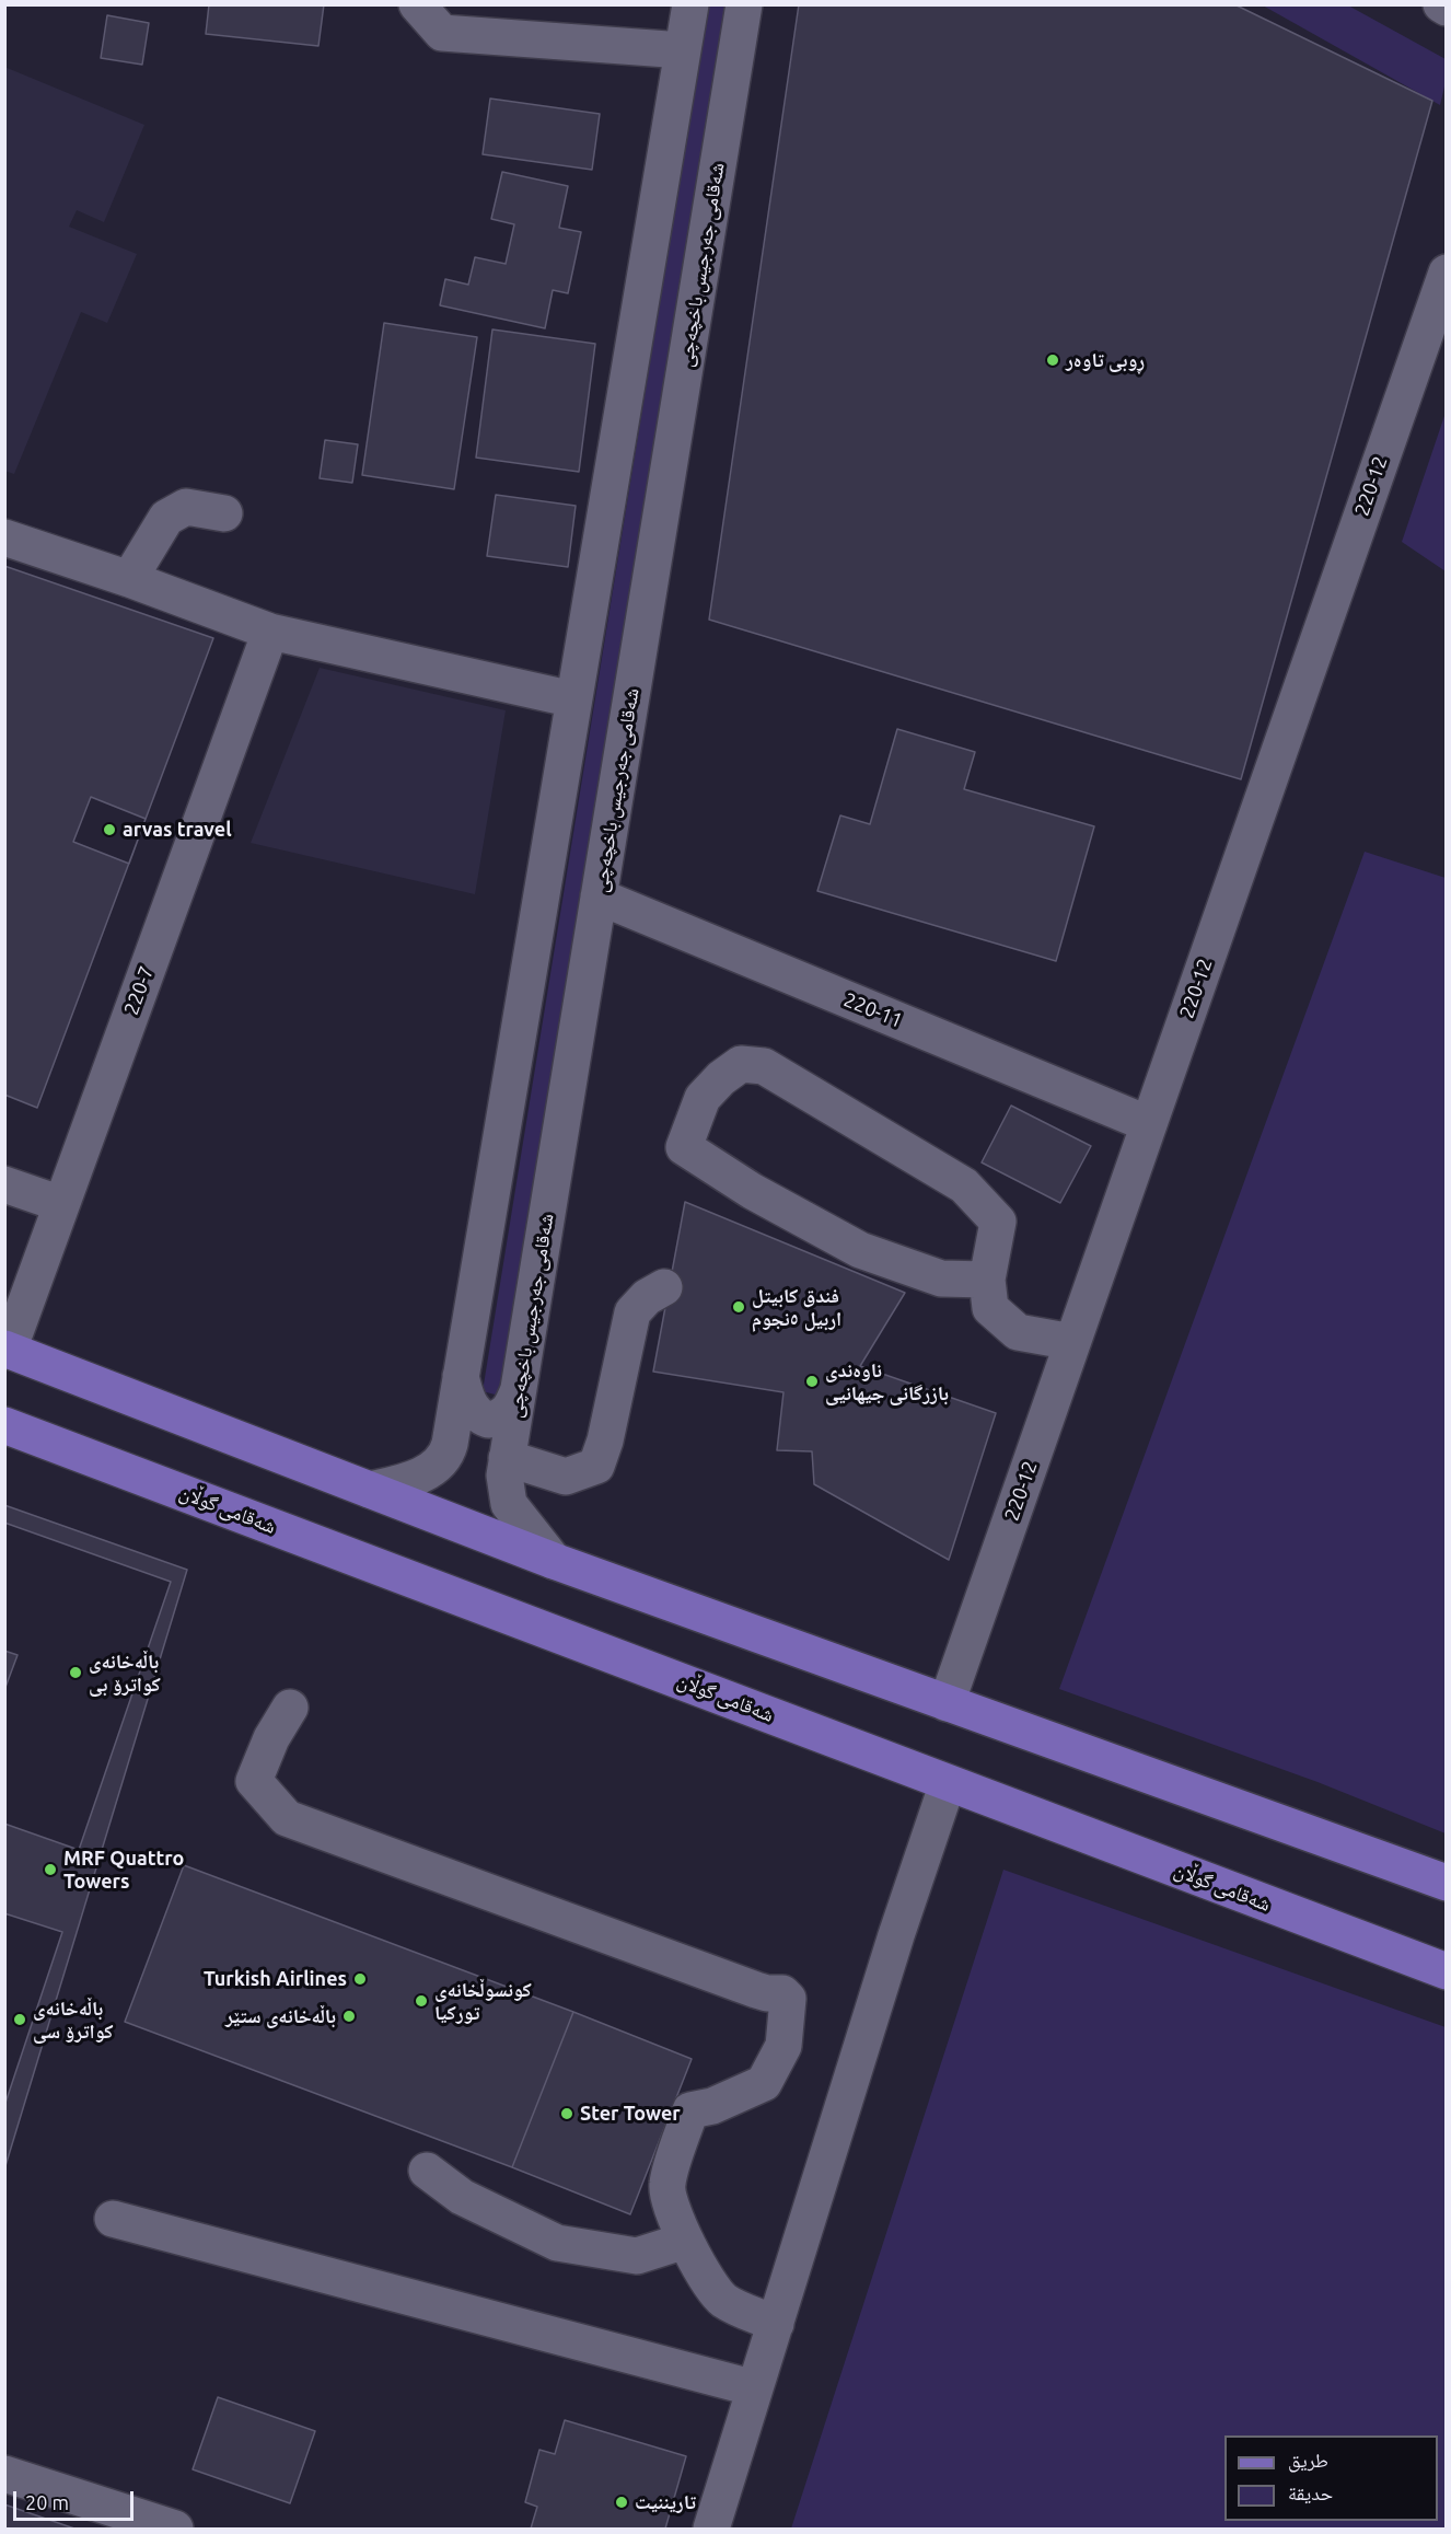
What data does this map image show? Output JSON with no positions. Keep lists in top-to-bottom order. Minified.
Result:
{"streets":{"main road":["شەقامی گوڵان"],"street":["شەقامی جەرجیس باخچەچی","220-12","220-7","220-11"]},"crossings":[["شەقامی جەرجیس باخچەچی","220-11"],["220-12","220-11"]],"places":["ڕوبی تاوەر","arvas travel","فندق كابيتل اربيل ٥نجوم","ناوەندی بازرگانی جیهانیی","باڵەخانەی کواترۆ بی","MRF Quattro Towers","Turkish Airlines","کونسوڵخانەی تورکیا","باڵەخانەی ستێر","باڵەخانەی کواترۆ سی","Ster Tower","تاریننیت"],"legend":["طريق","حديقة"],"scale_bar":"20 m"}
